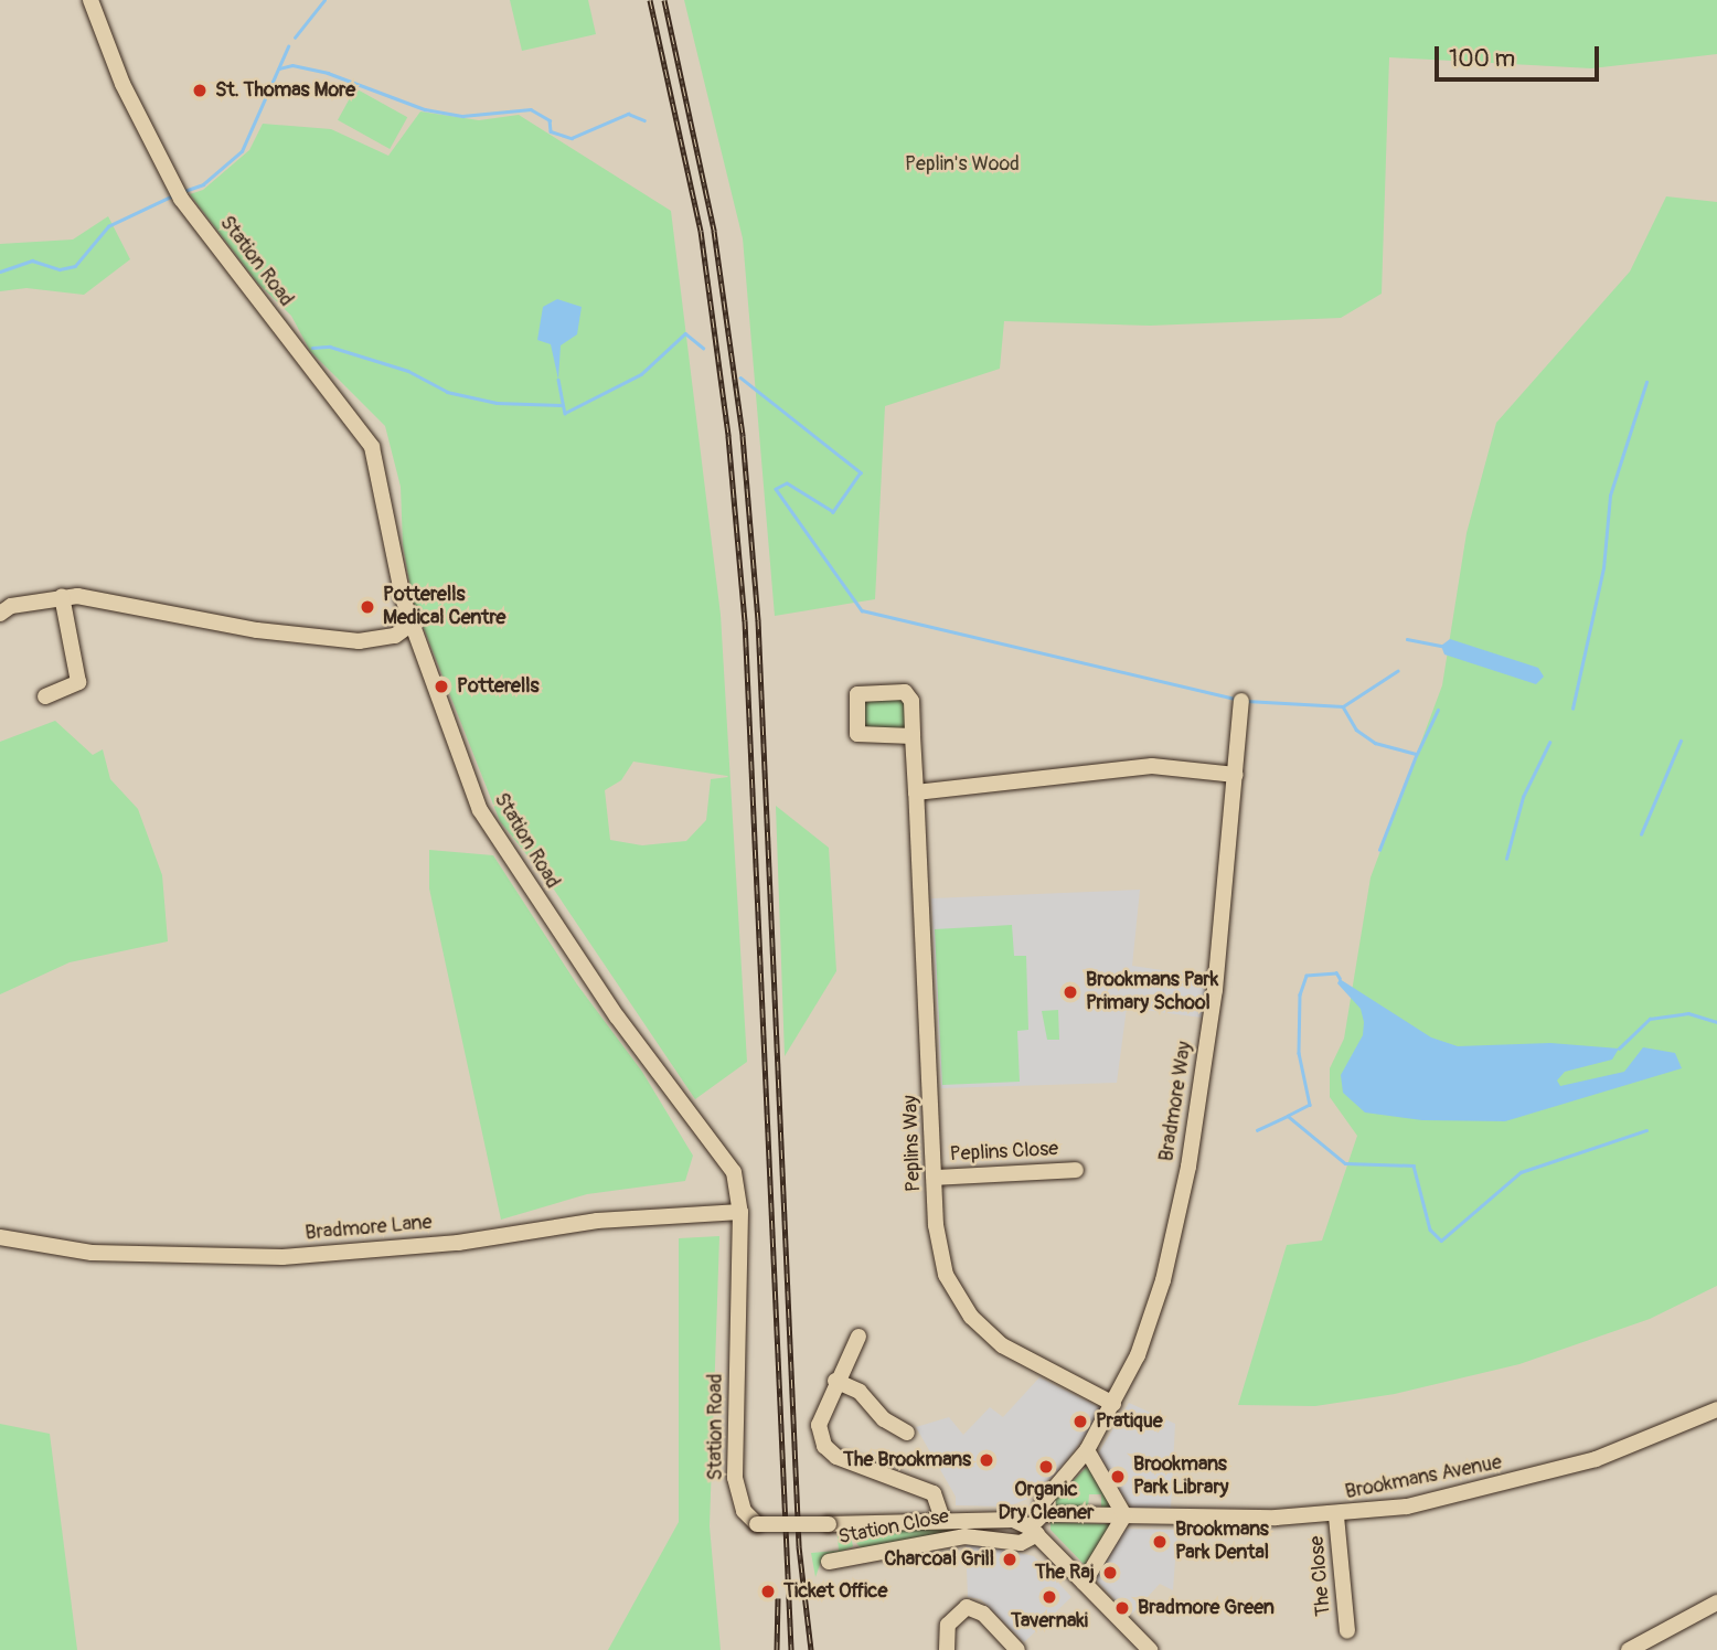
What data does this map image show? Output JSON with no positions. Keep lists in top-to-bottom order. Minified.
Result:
{"streets":{"street":["Station Road","Bradmore Way","Peplins Way","Peplins Close","Bradmore Lane","Brookmans Avenue","Station Close","The Close"]},"crossings":[["Station Road","Bradmore Lane"],["Bradmore Way","Peplins Way"],["Peplins Way","Peplins Close"],["Brookmans Avenue","The Close"]],"parks":["Peplin's Wood"],"places":["St. Thomas More","Potterells Medical Centre","Potterells","Brookmans Park Primary School","Pratique","The Brookmans","Organic Dry Cleaner","Brookmans Park Library","Brookmans Park Dental","Charcoal Grill","The Raj","Ticket Office","Tavernaki","Bradmore Green"],"scale_bar":"100 m"}
